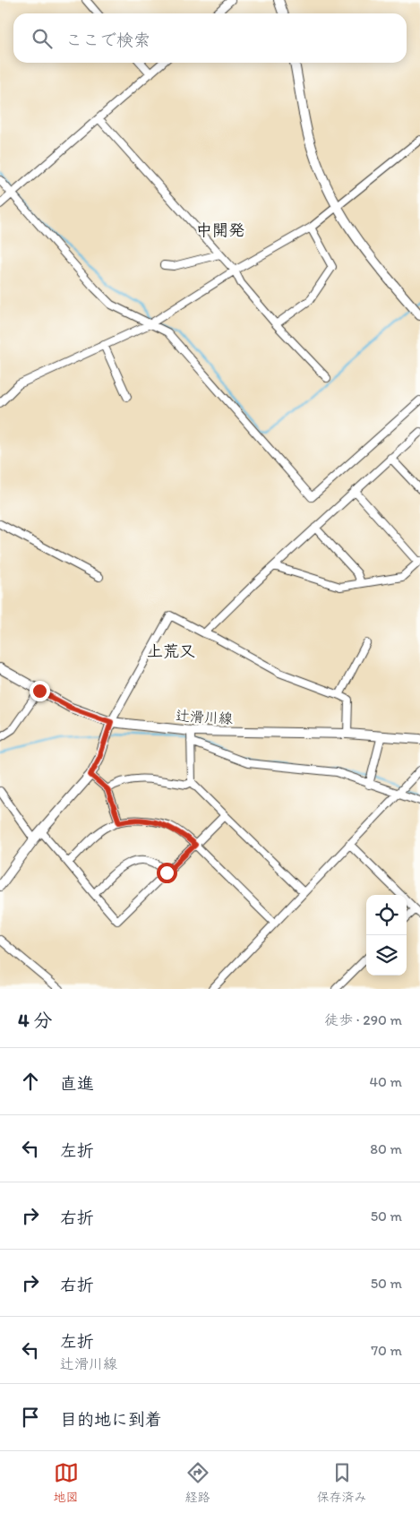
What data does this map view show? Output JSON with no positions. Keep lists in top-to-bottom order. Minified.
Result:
{"streets":{"street":["辻滑川線"]},"districts":["中開発","上荒又"],"page":{"search":"ここで検索","heading":["4 分","徒歩 · 290 m"],"list":[["直進","40 m"],["左折","80 m"],["右折","50 m"],["右折","50 m"],["左折","辻滑川線","70 m"],"目的地に到着"],"nav":["地図","経路","保存済み"]}}
